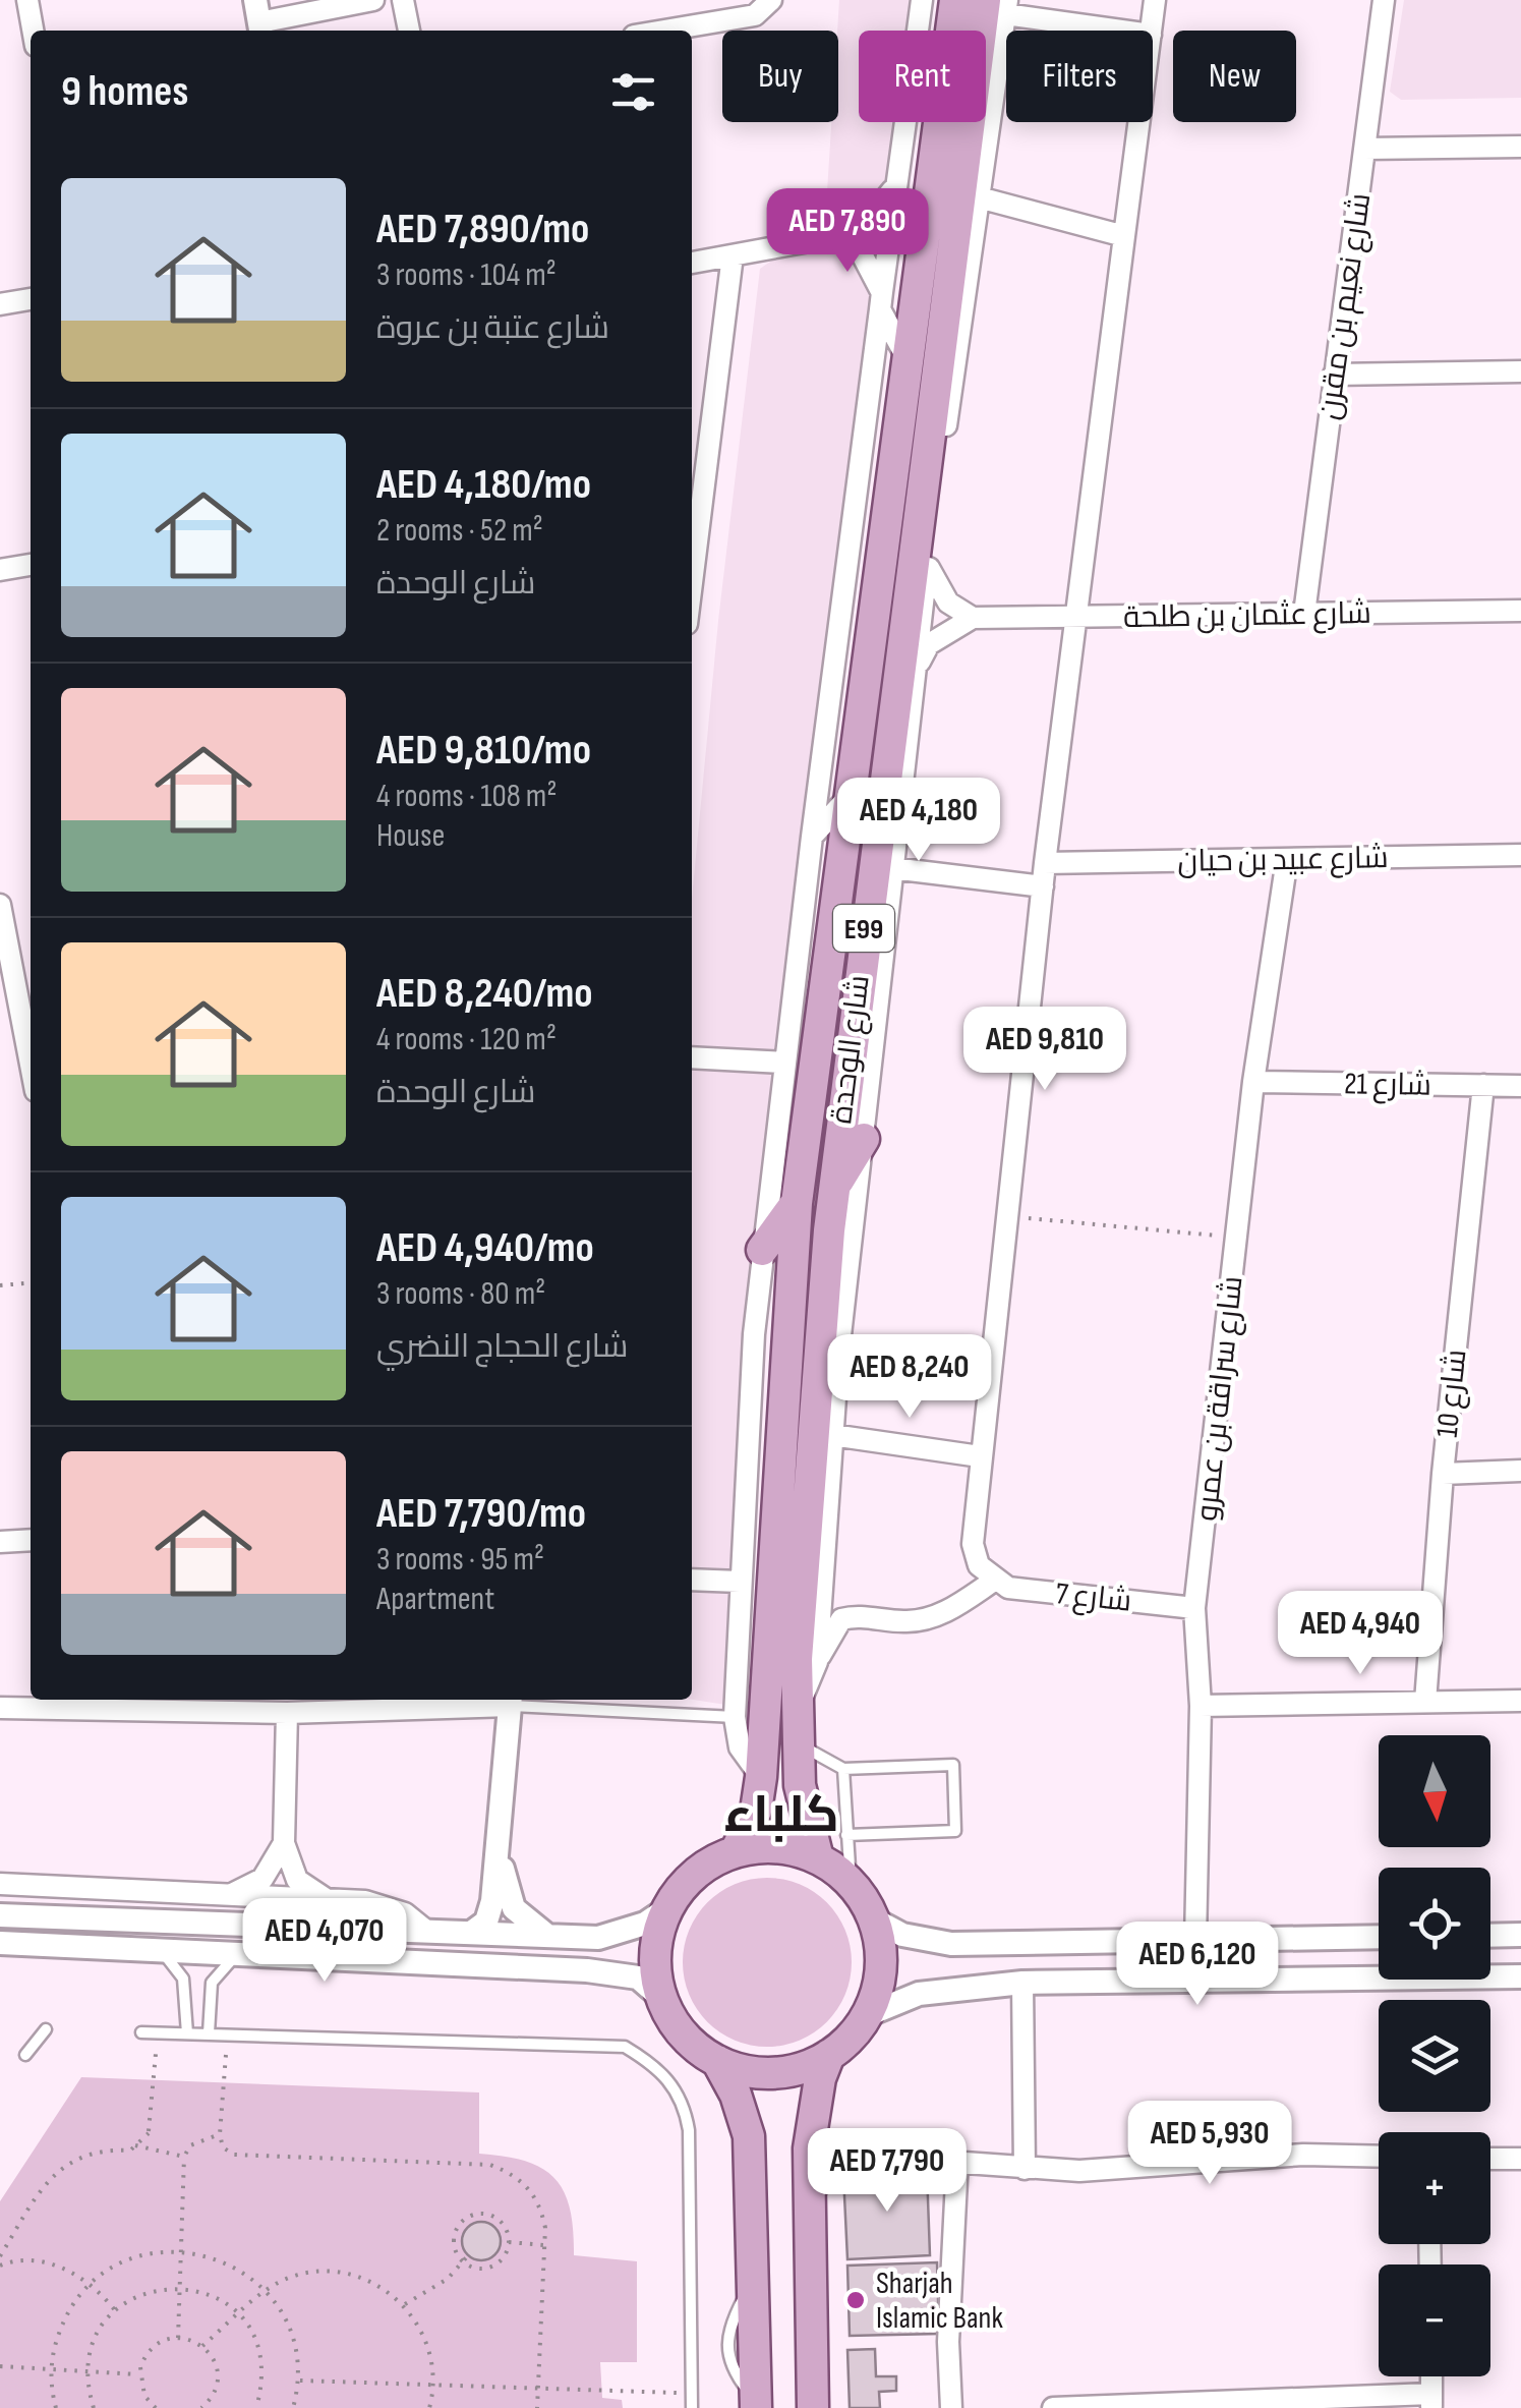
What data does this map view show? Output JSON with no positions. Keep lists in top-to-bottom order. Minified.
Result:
{"streets":{"main road":["E99","شارع الوحدة"],"street":["شارع نعيم بن مقرن","شارع عثمان بن طلحة","شارع عبيد بن حيان","شارع 21","شارع 10","شارع سراقة بن عمرو","شارع 7"]},"crossings":[["شارع نعيم بن مقرن","شارع عثمان بن طلحة"],["شارع عبيد بن حيان","شارع سراقة بن عمرو"],["شارع 21","شارع 10"],["شارع 21","شارع سراقة بن عمرو"],["شارع سراقة بن عمرو","شارع 7"]],"districts":["كلباء"],"places":["Sharjah Islamic Bank"],"north":"bottom","page":{"chip":["Buy","Rent","Filters","New"],"heading":"9 homes","list":[{"name":"AED 7,890/mo","note":"3 rooms · 104 m² · شارع عتبة بن عروة"},{"name":"AED 4,180/mo","note":"2 rooms · 52 m² · شارع الوحدة"},{"name":"AED 9,810/mo","note":"4 rooms · 108 m² · House"},{"name":"AED 8,240/mo","note":"4 rooms · 120 m² · شارع الوحدة"},{"name":"AED 4,940/mo","note":"3 rooms · 80 m² · شارع الحجاج النضري"},{"name":"AED 7,790/mo","note":"3 rooms · 95 m² · Apartment"}],"price":["AED 7,890","AED 4,180","AED 9,810","AED 8,240","AED 4,940","AED 4,070","AED 6,120","AED 5,930","AED 7,790"],"map_buttons":["+","−"]}}
